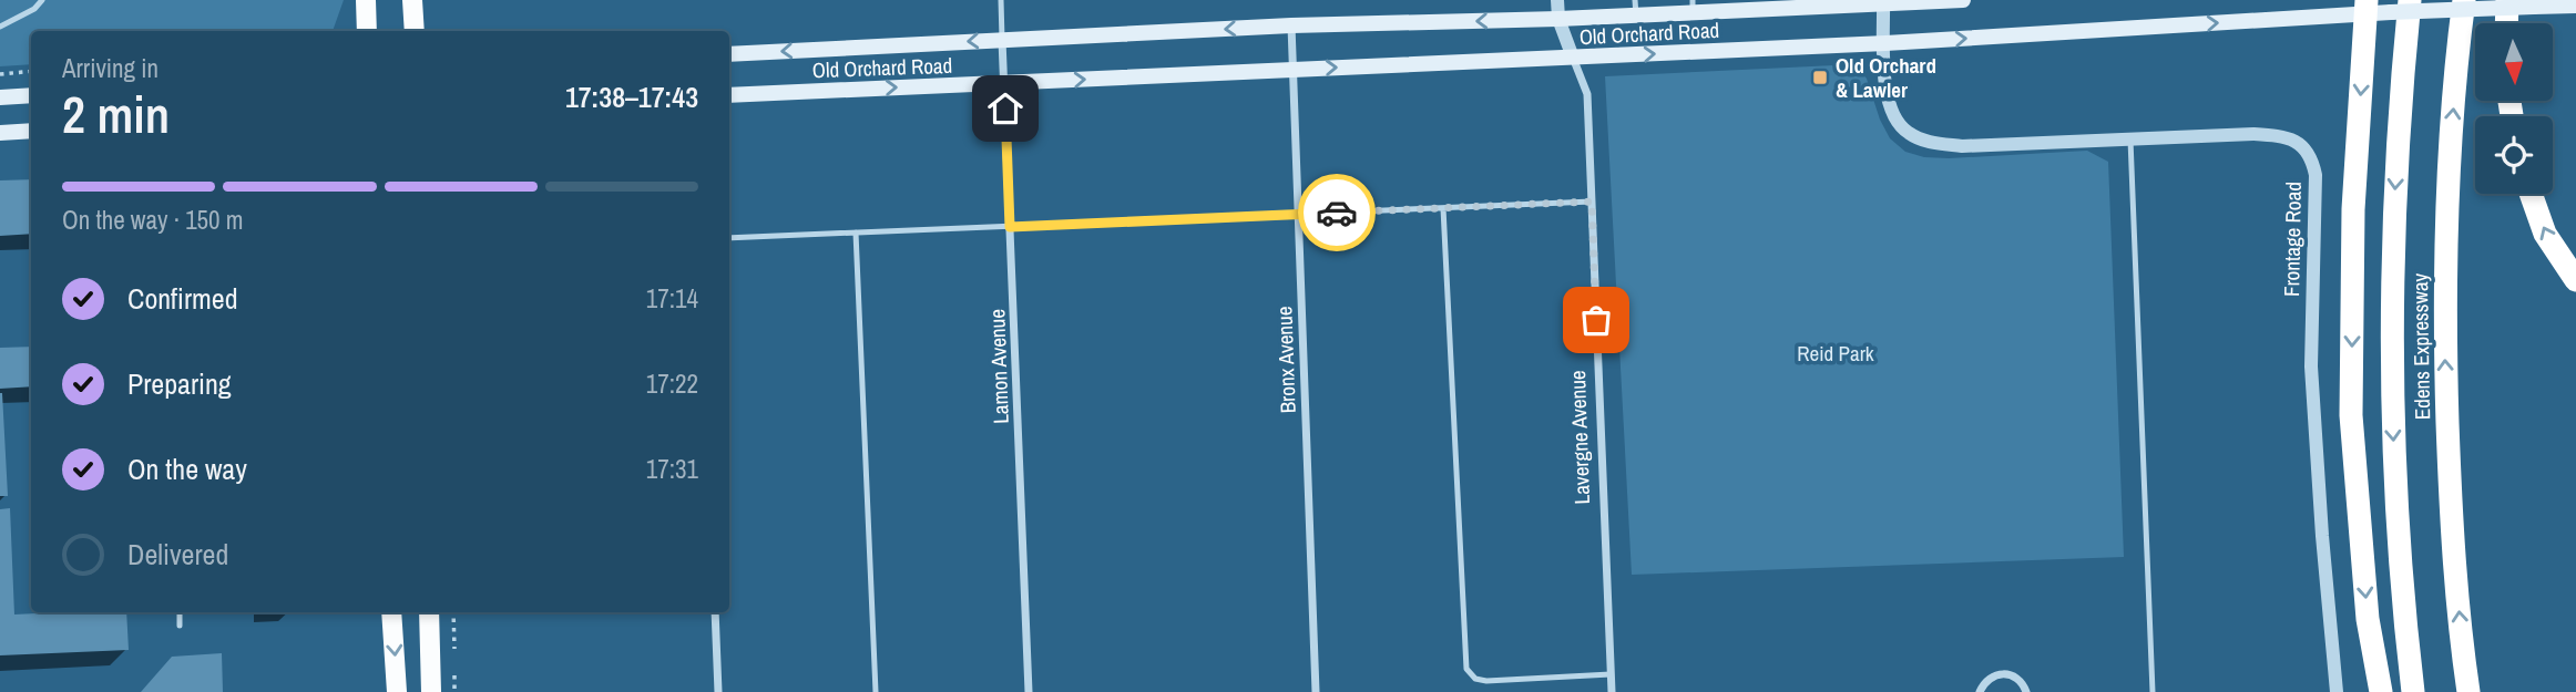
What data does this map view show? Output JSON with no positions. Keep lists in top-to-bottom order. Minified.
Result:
{"streets":{"highway":["Edens Expressway"],"main road":["Old Orchard Road"],"street":["Frontage Road","Bronx Avenue","Lamon Avenue","Lavergne Avenue"]},"crossings":[["Old Orchard Road","Frontage Road"],["Old Orchard Road","Edens Expressway"],["Old Orchard Road","Bronx Avenue"],["Old Orchard Road","Lamon Avenue"],["Old Orchard Road","Lavergne Avenue"]],"parks":["Reid Park"],"places":{"transit":["Old Orchard & Lawler"]},"north":"bottom","page":{"heading":["2 min","Arriving in","17:38–17:43"],"bar":"On the way · 150 m","list":[["Confirmed","17:14"],["Preparing","17:22"],["On the way","17:31"],"Delivered"]}}
